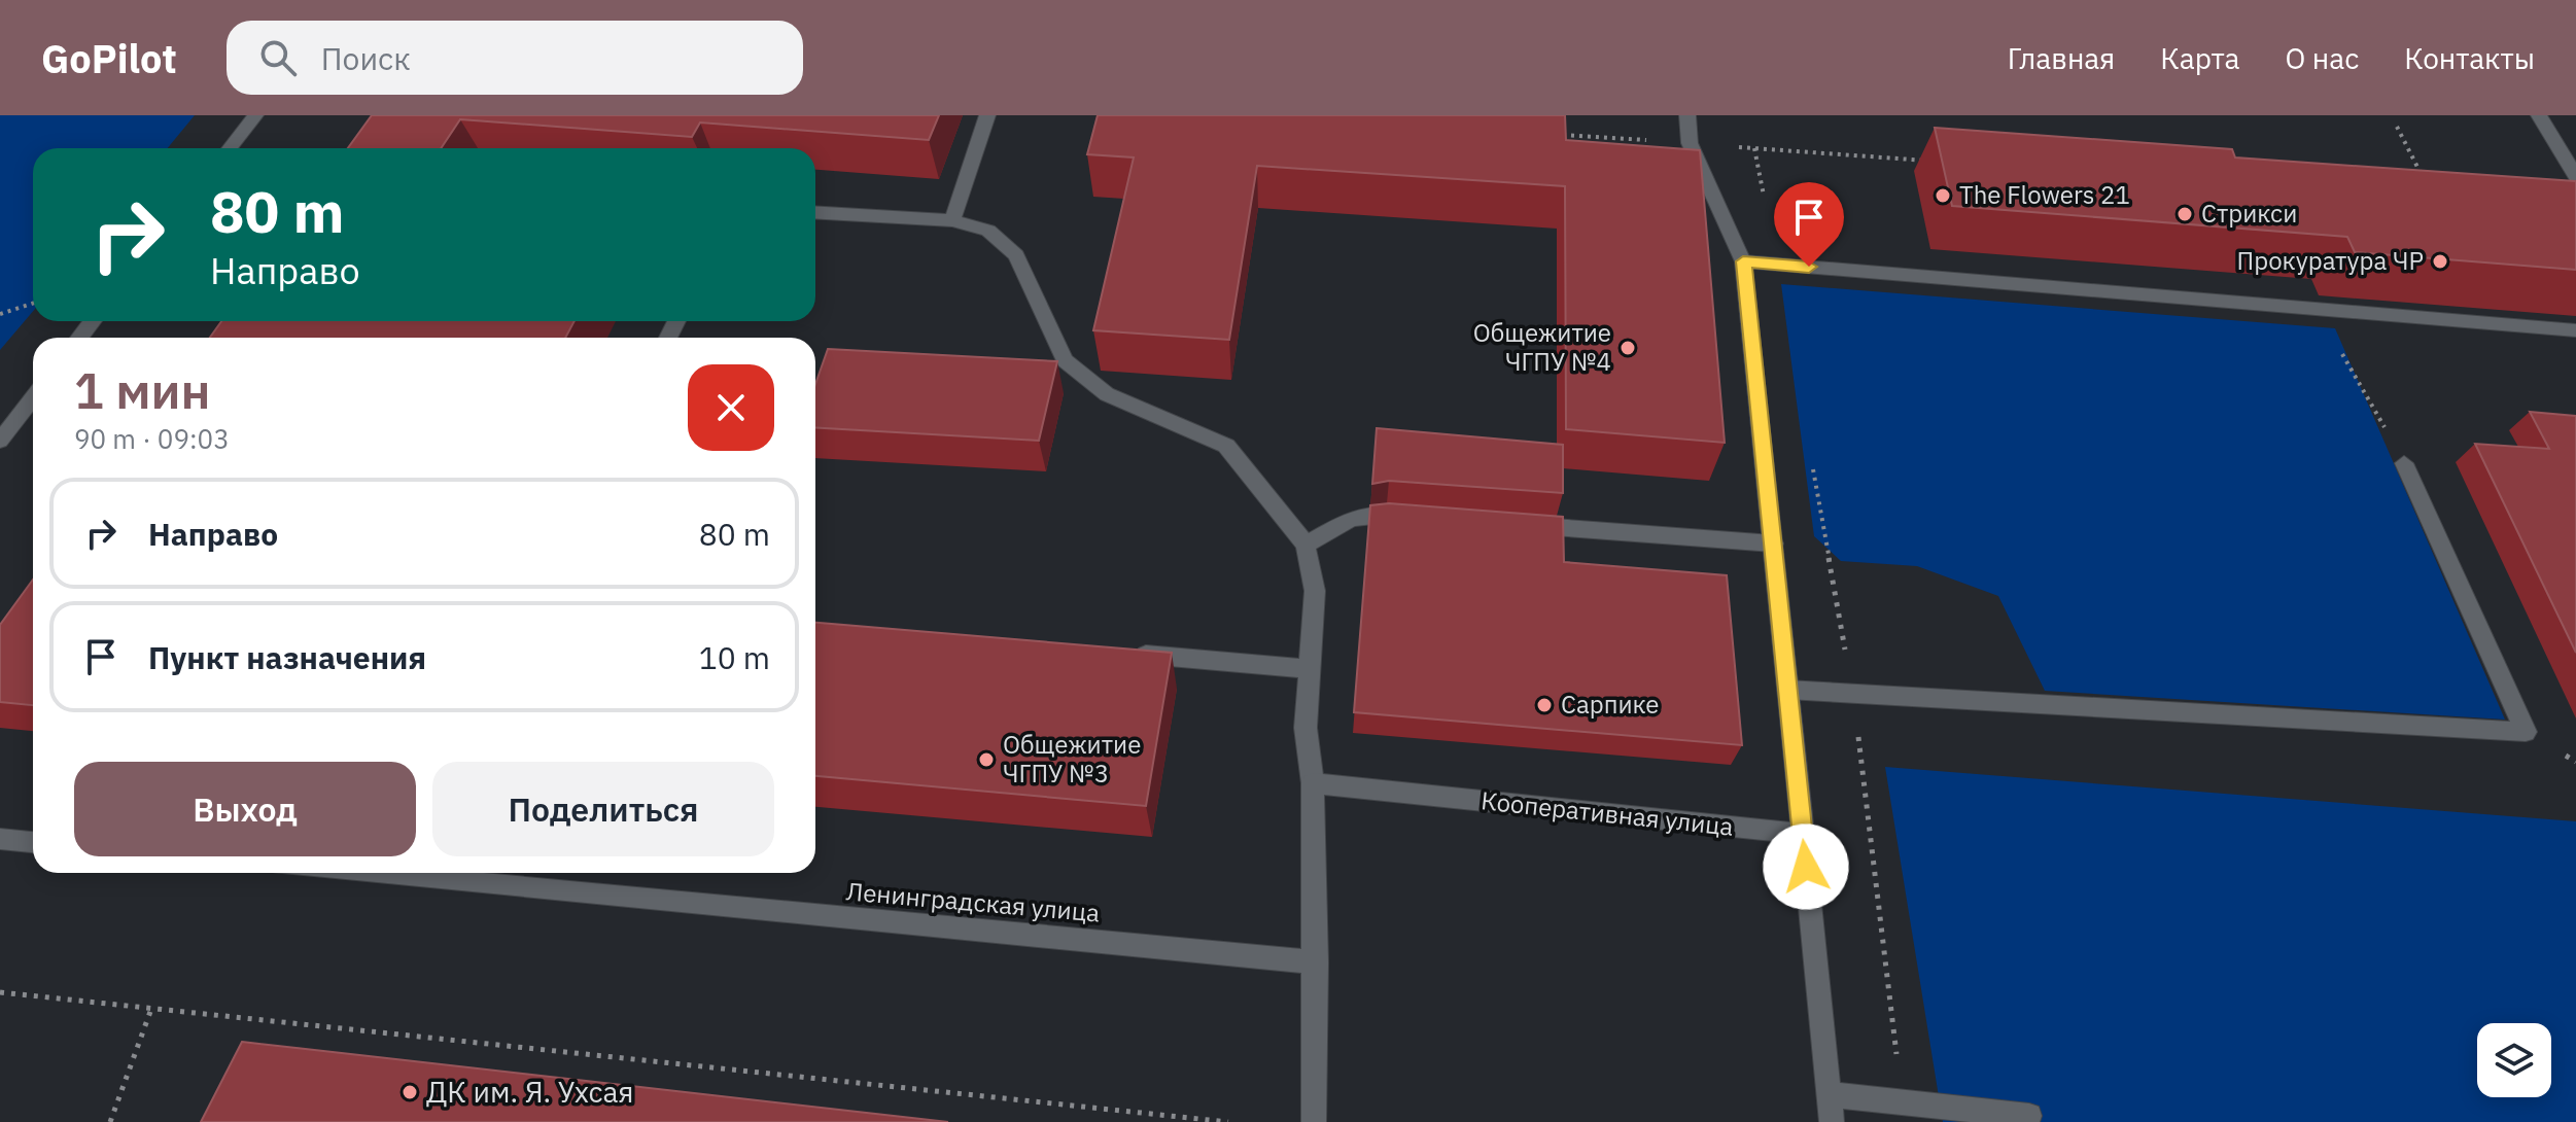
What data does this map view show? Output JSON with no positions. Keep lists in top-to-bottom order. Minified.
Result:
{"streets":{"street":["Кооперативная улица","Ленинградская улица"]},"places":["The Flowers 21","Стрикси","Прокуратура ЧР","Общежитие ЧГПУ №4","Сарпике","Общежитие ЧГПУ №3","ДК им. Я. Ухсая"],"page":{"header":"GoPilot","search":"Поиск","nav":["Главная","Карта","О нас","Контакты"],"turn":["80 m","Направо"],"heading":["1 мин","90 m · 09:03"],"list":[{"name":"Направо","value":"80 m"},{"name":"Пункт назначения","value":"10 m"}],"buttons":["Выход","Поделиться"]}}
